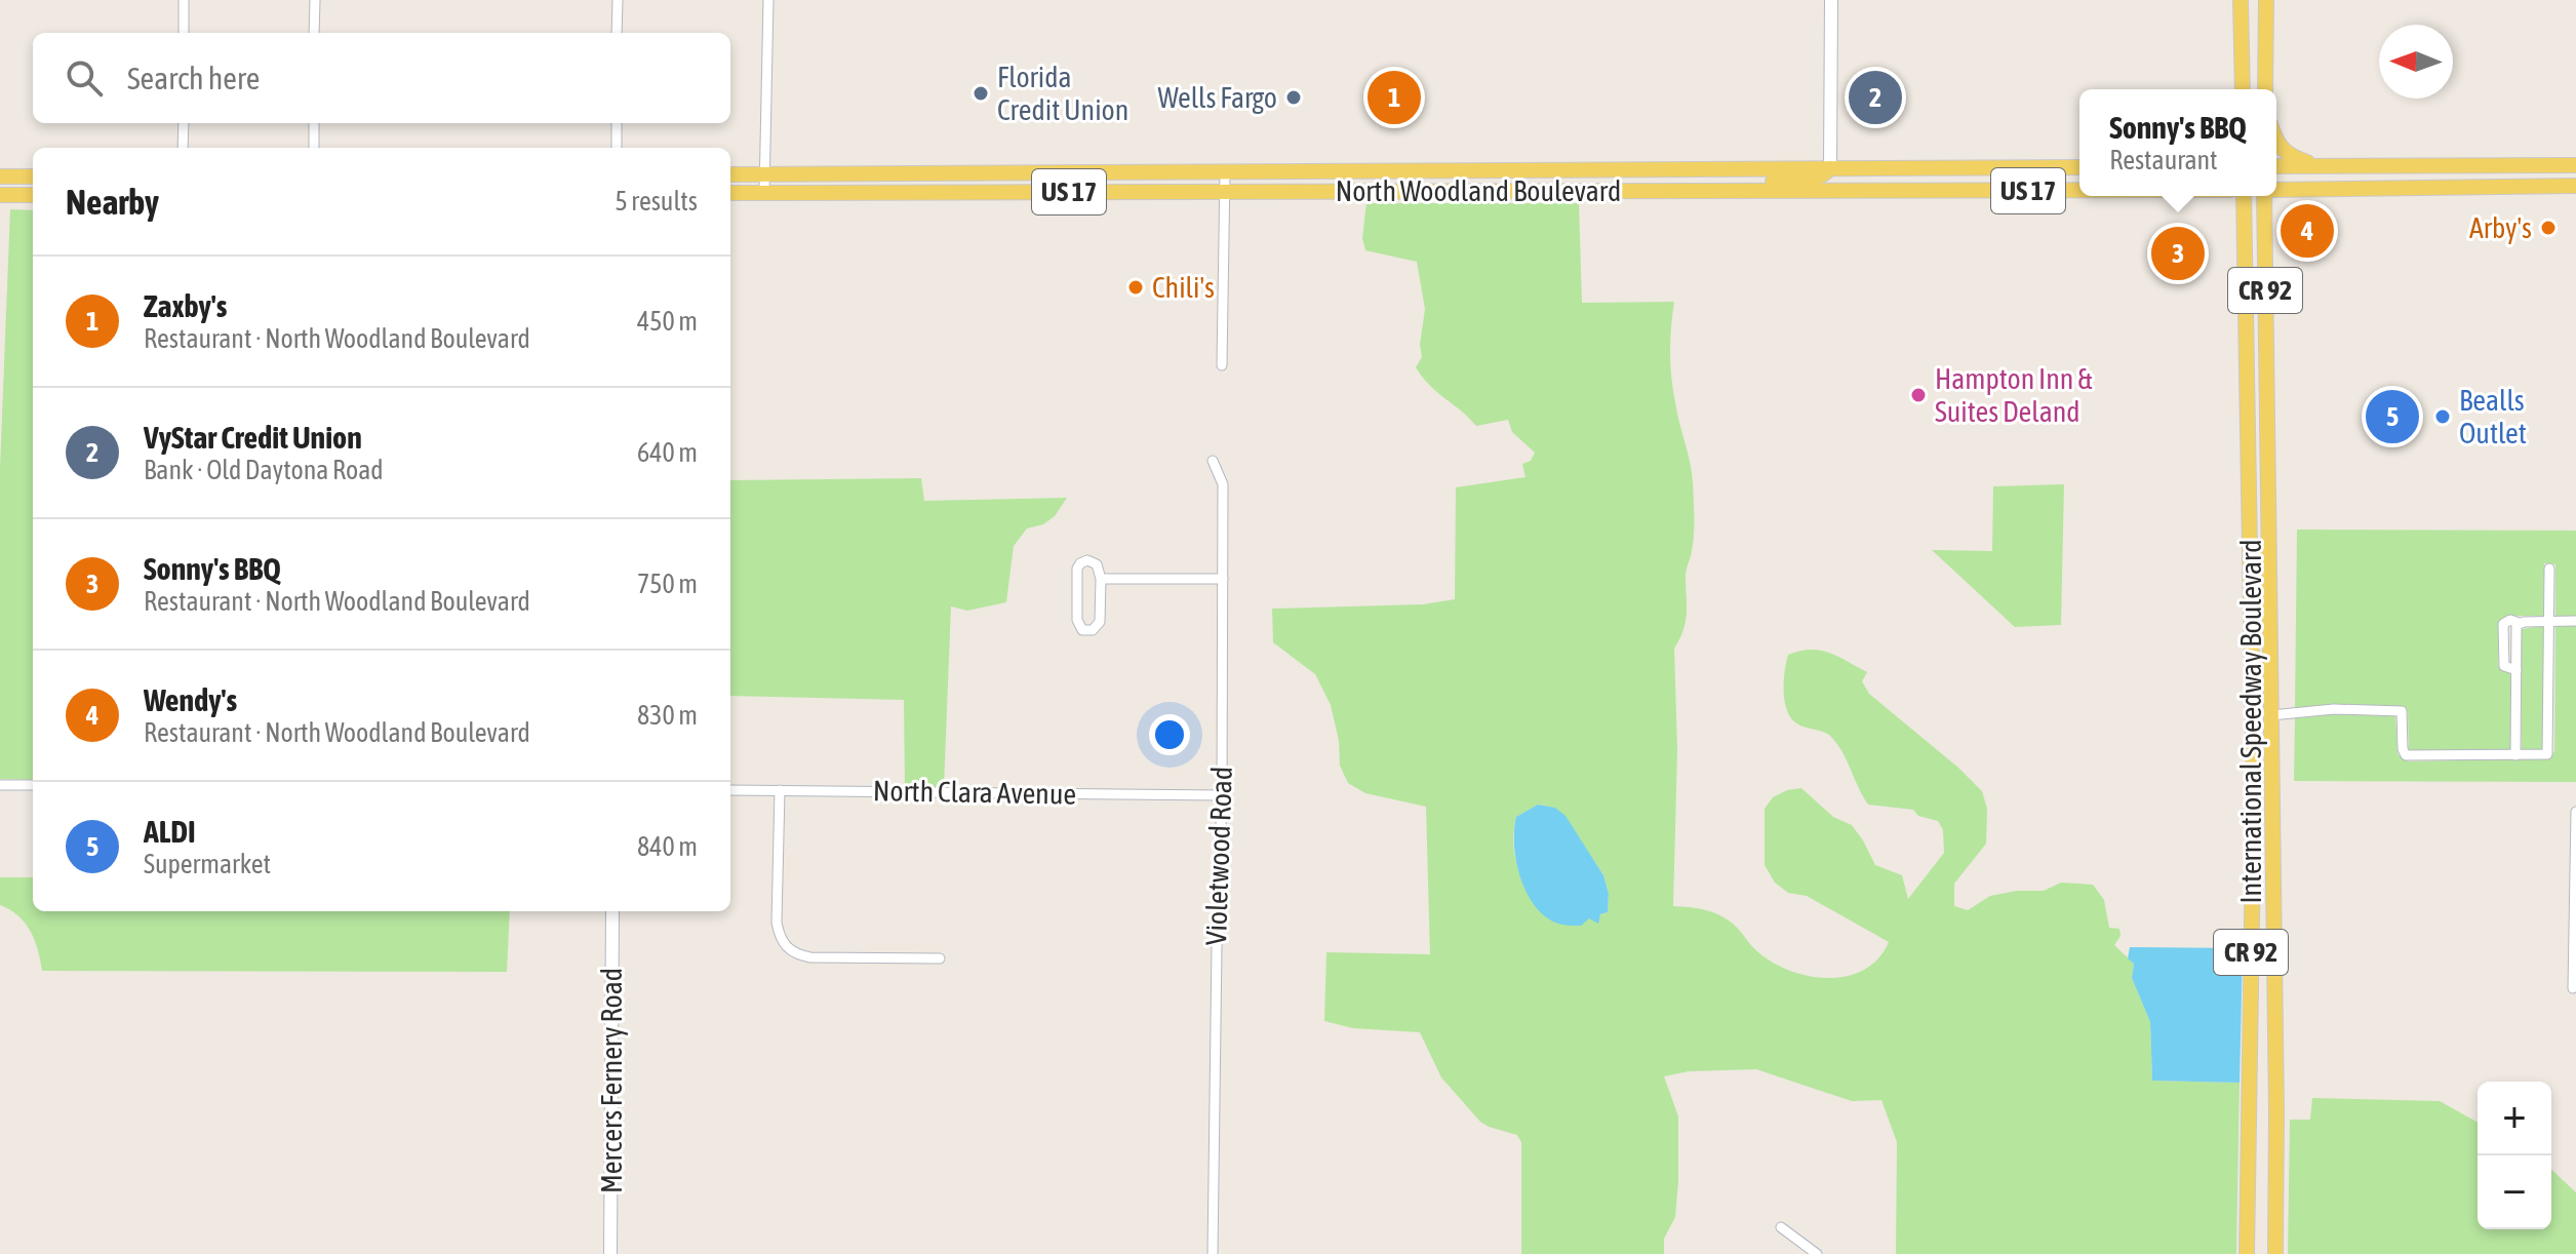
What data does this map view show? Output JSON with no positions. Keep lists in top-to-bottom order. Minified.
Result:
{"streets":{"main road":["North Woodland Boulevard","US 17","CR 92","International Speedway Boulevard"],"street":["North Clara Avenue","Violetwood Road","Mercers Fernery Road"]},"crossings":[["North Clara Avenue","Violetwood Road"]],"places":["Florida Credit Union","Wells Fargo","Arby's","Chili's","Hampton Inn & Suites Deland","Bealls Outlet"],"north":"left","page":{"search":"Search here","pins":["1","2","4","3","5"],"popup":["Sonny's BBQ","Restaurant"],"heading":["Nearby","5 results"],"list":[{"mark":"1","name":"Zaxby's","note":"Restaurant · North Woodland Boulevard","value":"450 m"},{"mark":"2","name":"VyStar Credit Union","note":"Bank · Old Daytona Road","value":"640 m"},{"mark":"3","name":"Sonny's BBQ","note":"Restaurant · North Woodland Boulevard","value":"750 m"},{"mark":"4","name":"Wendy's","note":"Restaurant · North Woodland Boulevard","value":"830 m"},{"mark":"5","name":"ALDI","note":"Supermarket","value":"840 m"}],"map_buttons":["+","−"]}}
